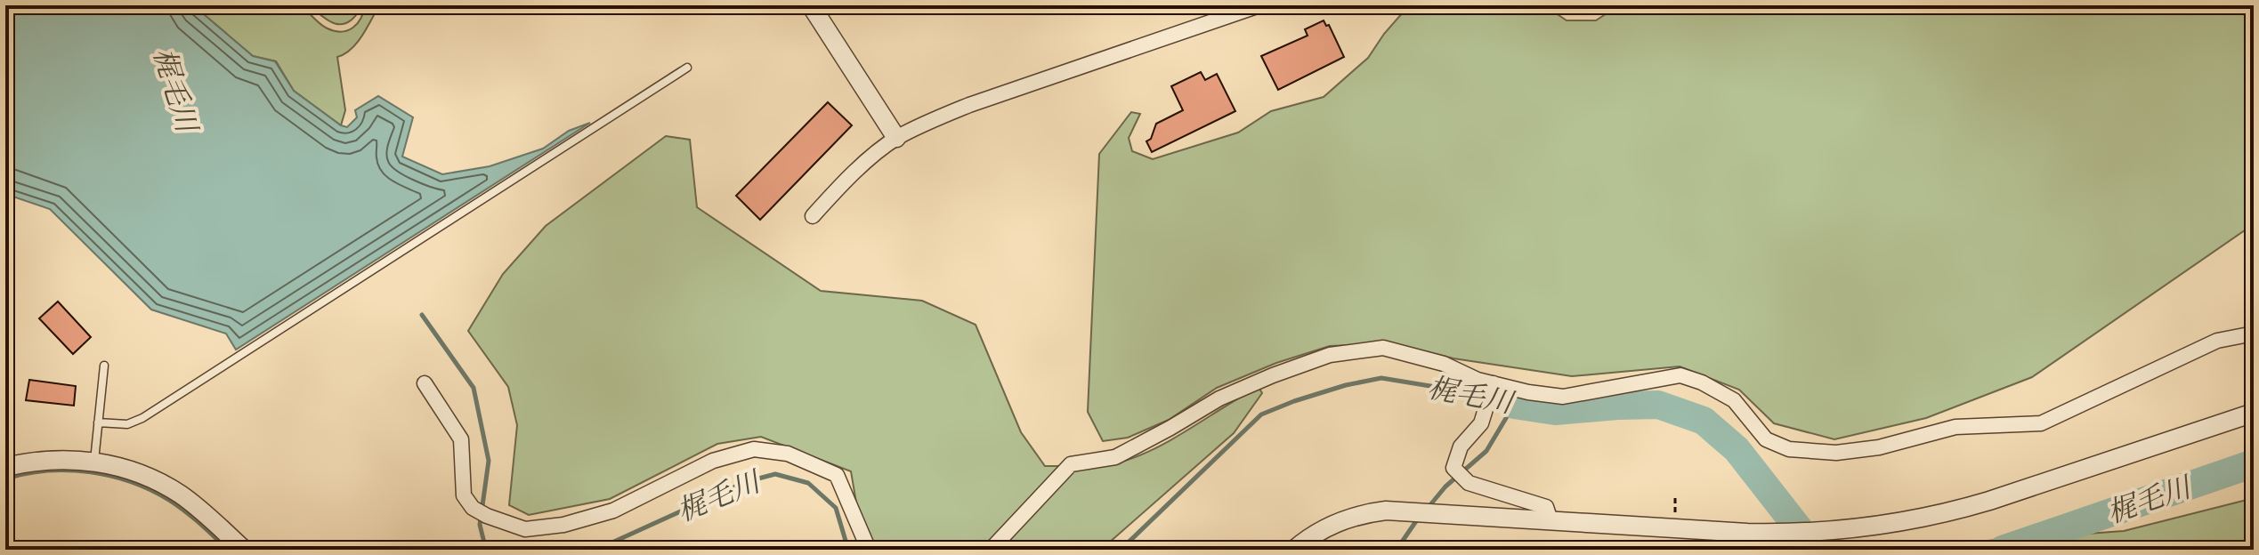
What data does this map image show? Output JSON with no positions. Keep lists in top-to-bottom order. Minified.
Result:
{"water":["梶毛川"]}
